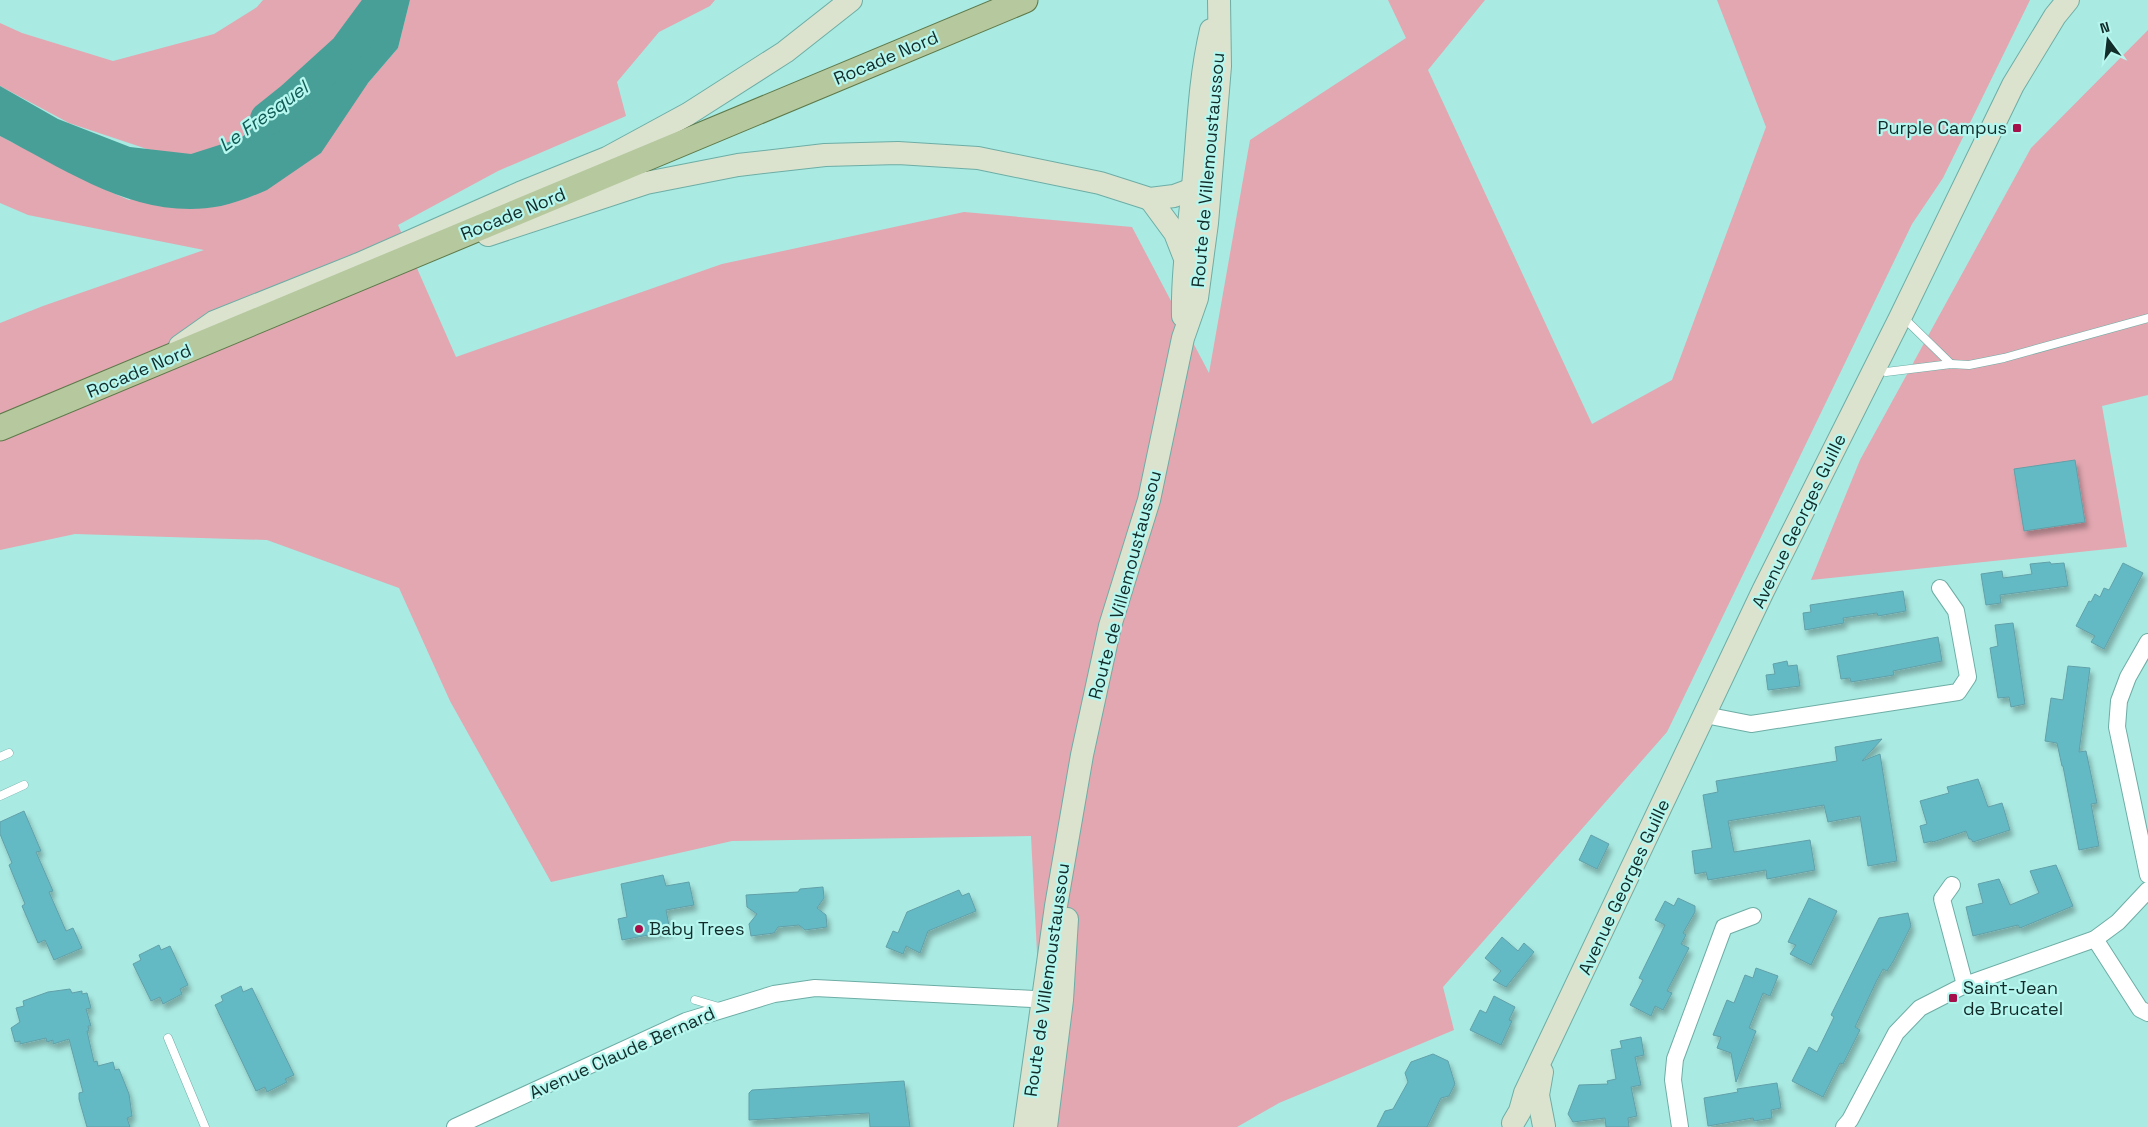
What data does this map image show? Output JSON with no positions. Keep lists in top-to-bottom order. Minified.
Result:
{"streets":{"main road":["Rocade Nord"],"street":["Route de Villemoustaussou","Avenue Georges Guille","Avenue Claude Bernard"]},"crossings":[["Route de Villemoustaussou","Avenue Claude Bernard"]],"water":["Le Fresquel"],"places":{"transit":["Purple Campus","Saint-Jean de Brucatel"],"other":["Baby Trees"]},"north":"top"}
